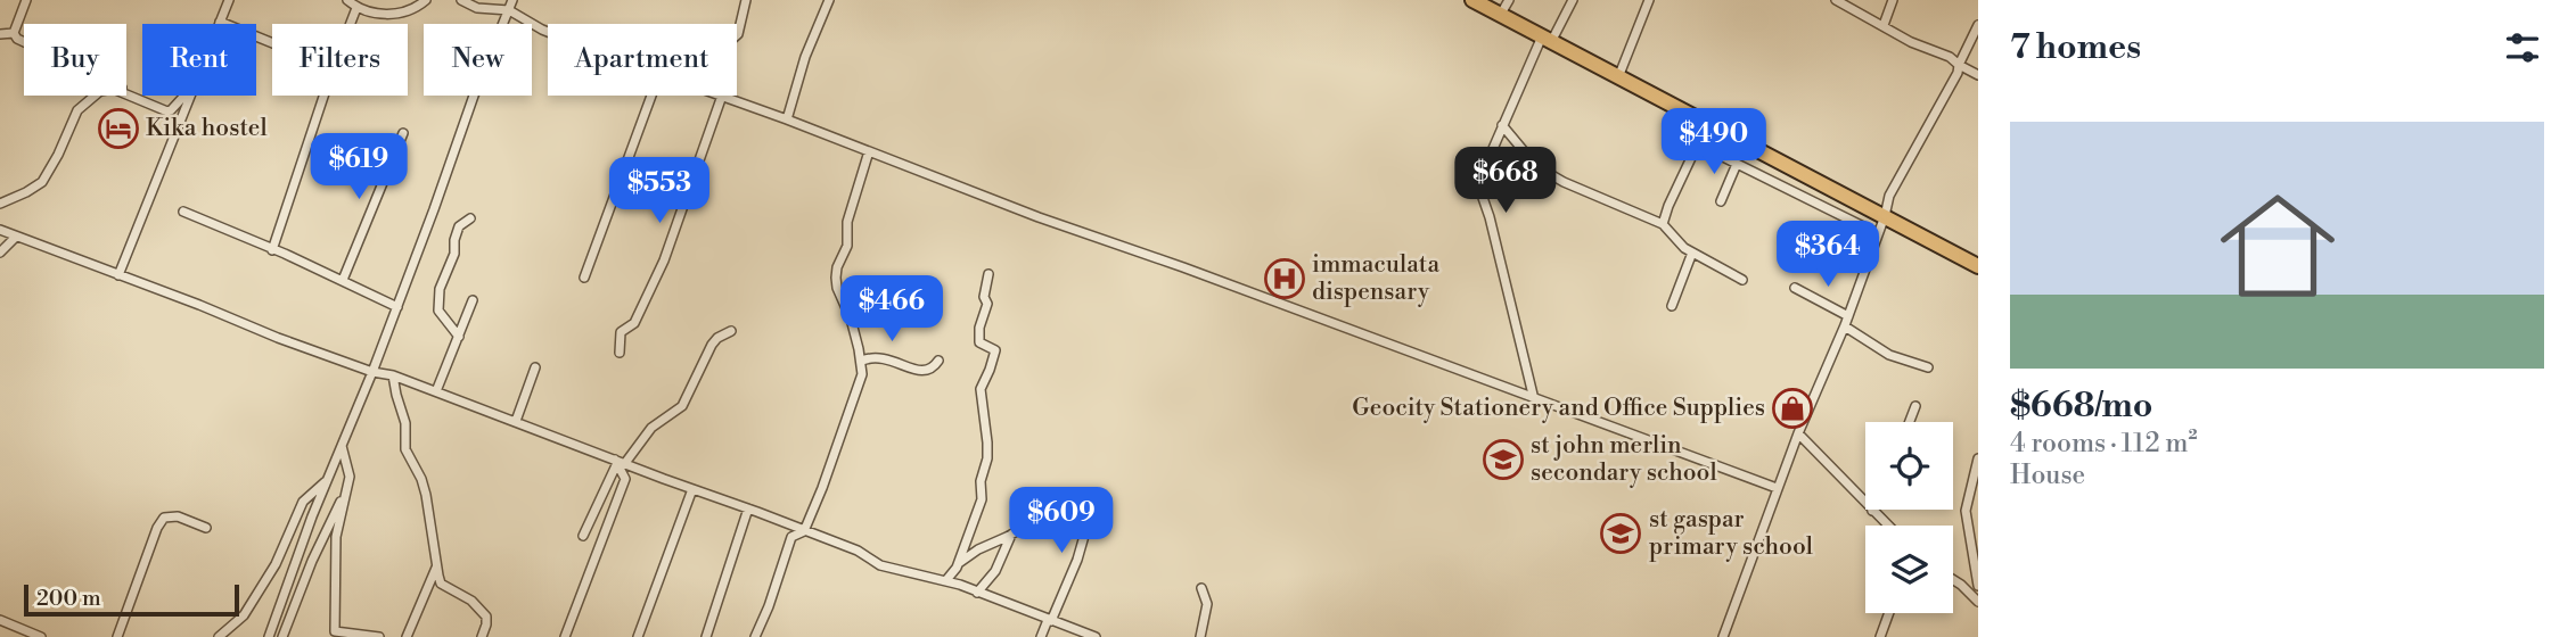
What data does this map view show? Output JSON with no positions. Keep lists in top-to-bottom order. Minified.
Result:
{"places":{"hotel":["Kika hostel"],"hospital":["immaculata dispensary"],"shop":["Geocity Stationery and Office Supplies"],"school or university":["st john merlin secondary school","st gaspar primary school"]},"scale_bar":"200 m","page":{"heading":"7 homes","chip":["Buy","Rent","Filters","New","Apartment"],"list":[{"name":"$668/mo","note":"4 rooms · 112 m² · House"}],"price":["$490","$619","$668","$553","$364","$466","$609"],"scale":"200 m"}}
